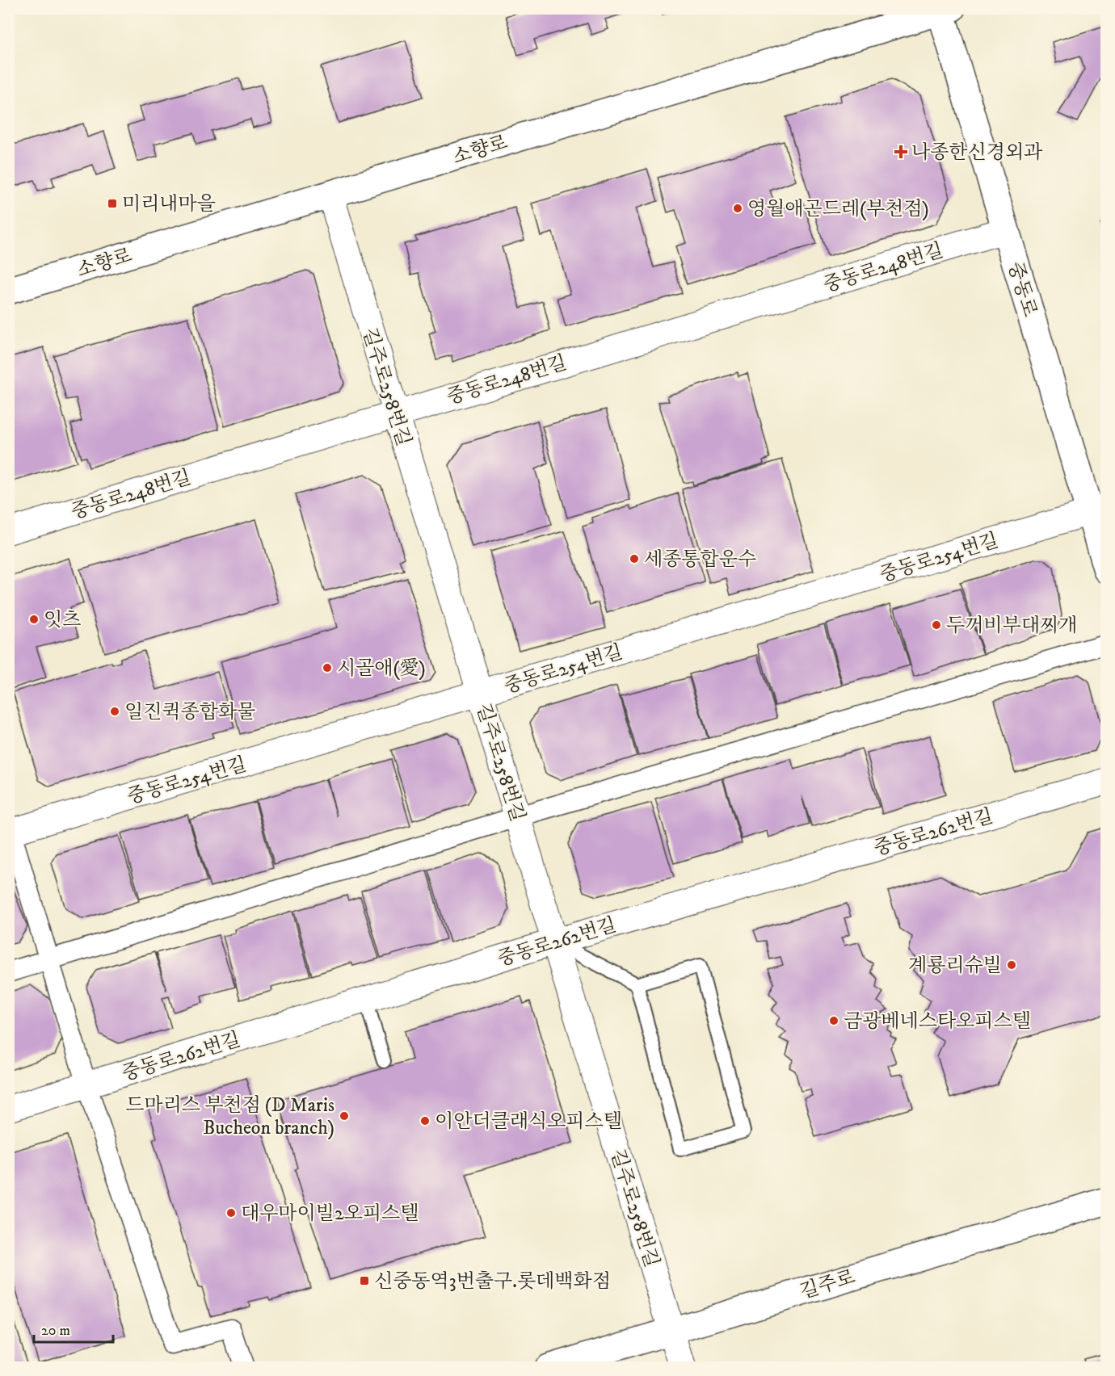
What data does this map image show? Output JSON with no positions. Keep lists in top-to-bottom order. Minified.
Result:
{"streets":{"street":["소향로","중동로248번길","중동로","길주로258번길","중동로254번길","중동로262번길","길주로"]},"crossings":[["소향로","중동로"],["소향로","길주로258번길"],["중동로248번길","중동로"],["중동로248번길","길주로258번길"],["중동로","중동로254번길"],["길주로258번길","중동로254번길"],["길주로258번길","중동로262번길"],["길주로258번길","길주로"]],"places":{"health":["나종한신경외과"],"transit":["미리내마을","신중동역3번출구.롯데백화점"],"other":["영월애곤드레(부천점)","세종통합운수","잇츠","두꺼비부대찌개","시골애(愛)","일진퀵종합화물","계룡리슈빌","금광베네스타오피스텔","드마리스 부천점 (D Maris Bucheon branch)","이안더클래식오피스텔","대우마이빌2오피스텔"]},"scale_bar":"20 m"}
